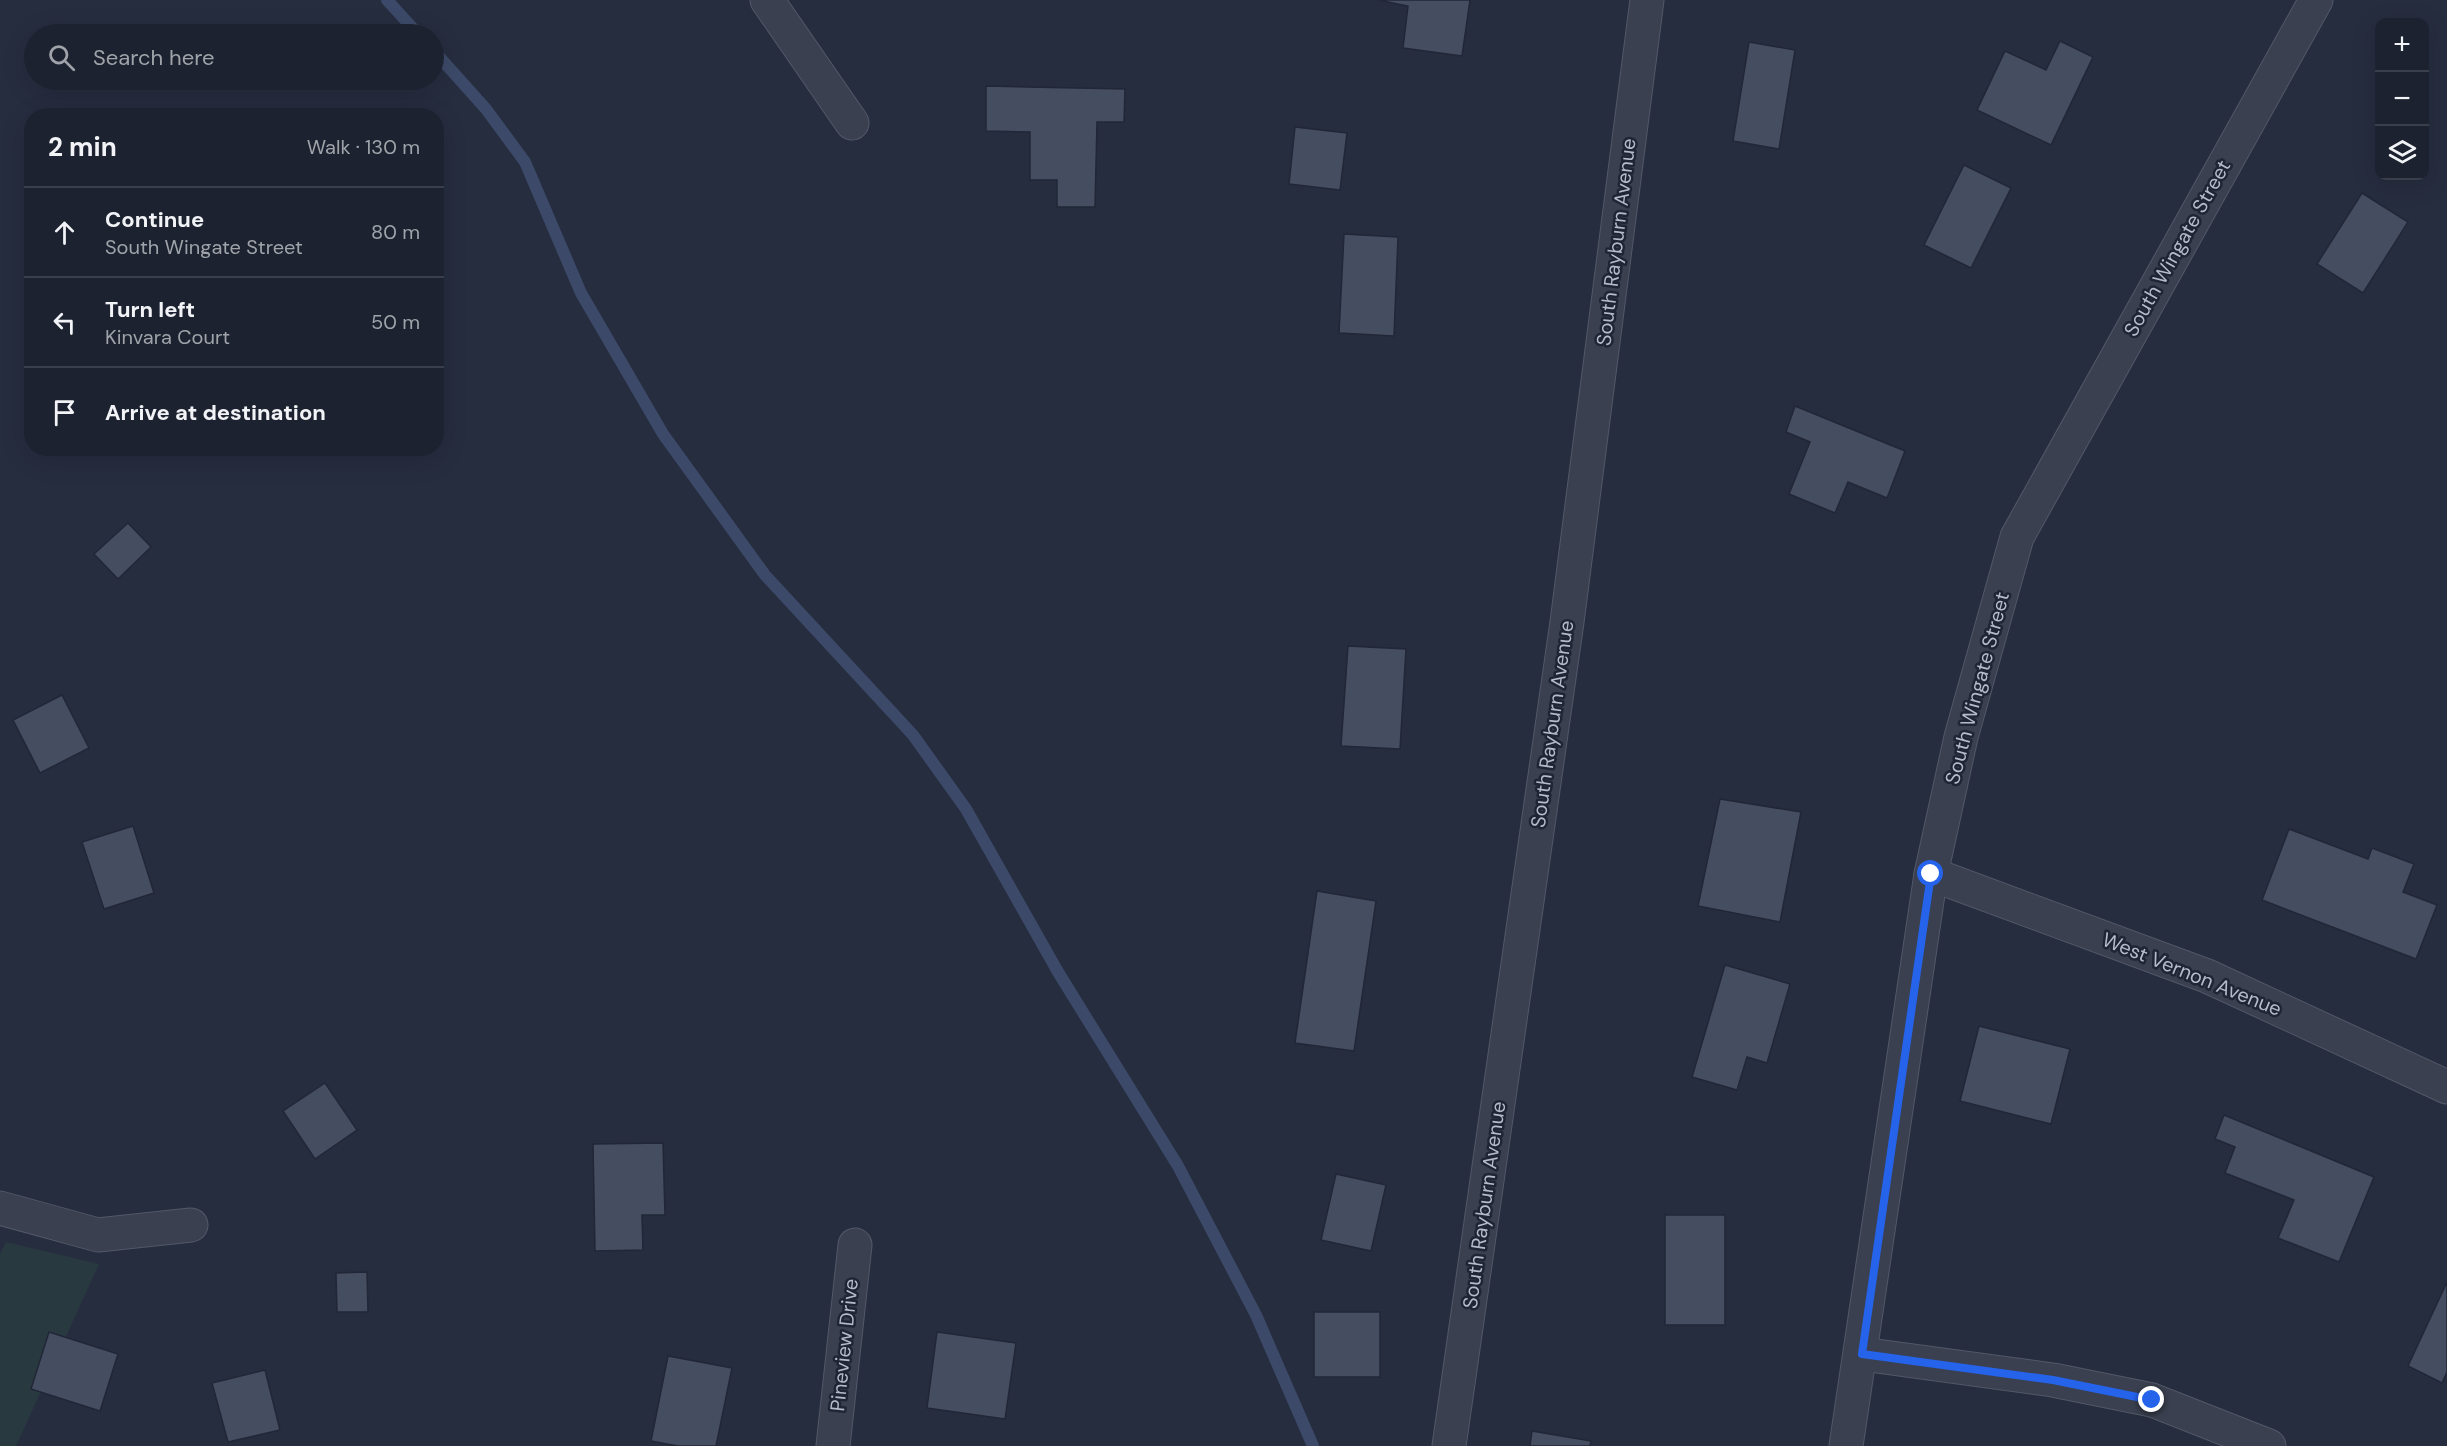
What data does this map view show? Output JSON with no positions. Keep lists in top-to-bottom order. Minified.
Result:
{"streets":{"street":["South Rayburn Avenue","South Wingate Street","West Vernon Avenue","Pineview Drive"]},"crossings":[["South Wingate Street","West Vernon Avenue"]],"page":{"map_buttons":["+","−"],"search":"Search here","heading":["2 min","Walk · 130 m"],"list":[["Continue","South Wingate Street","80 m"],["Turn left","Kinvara Court","50 m"],"Arrive at destination"]}}
